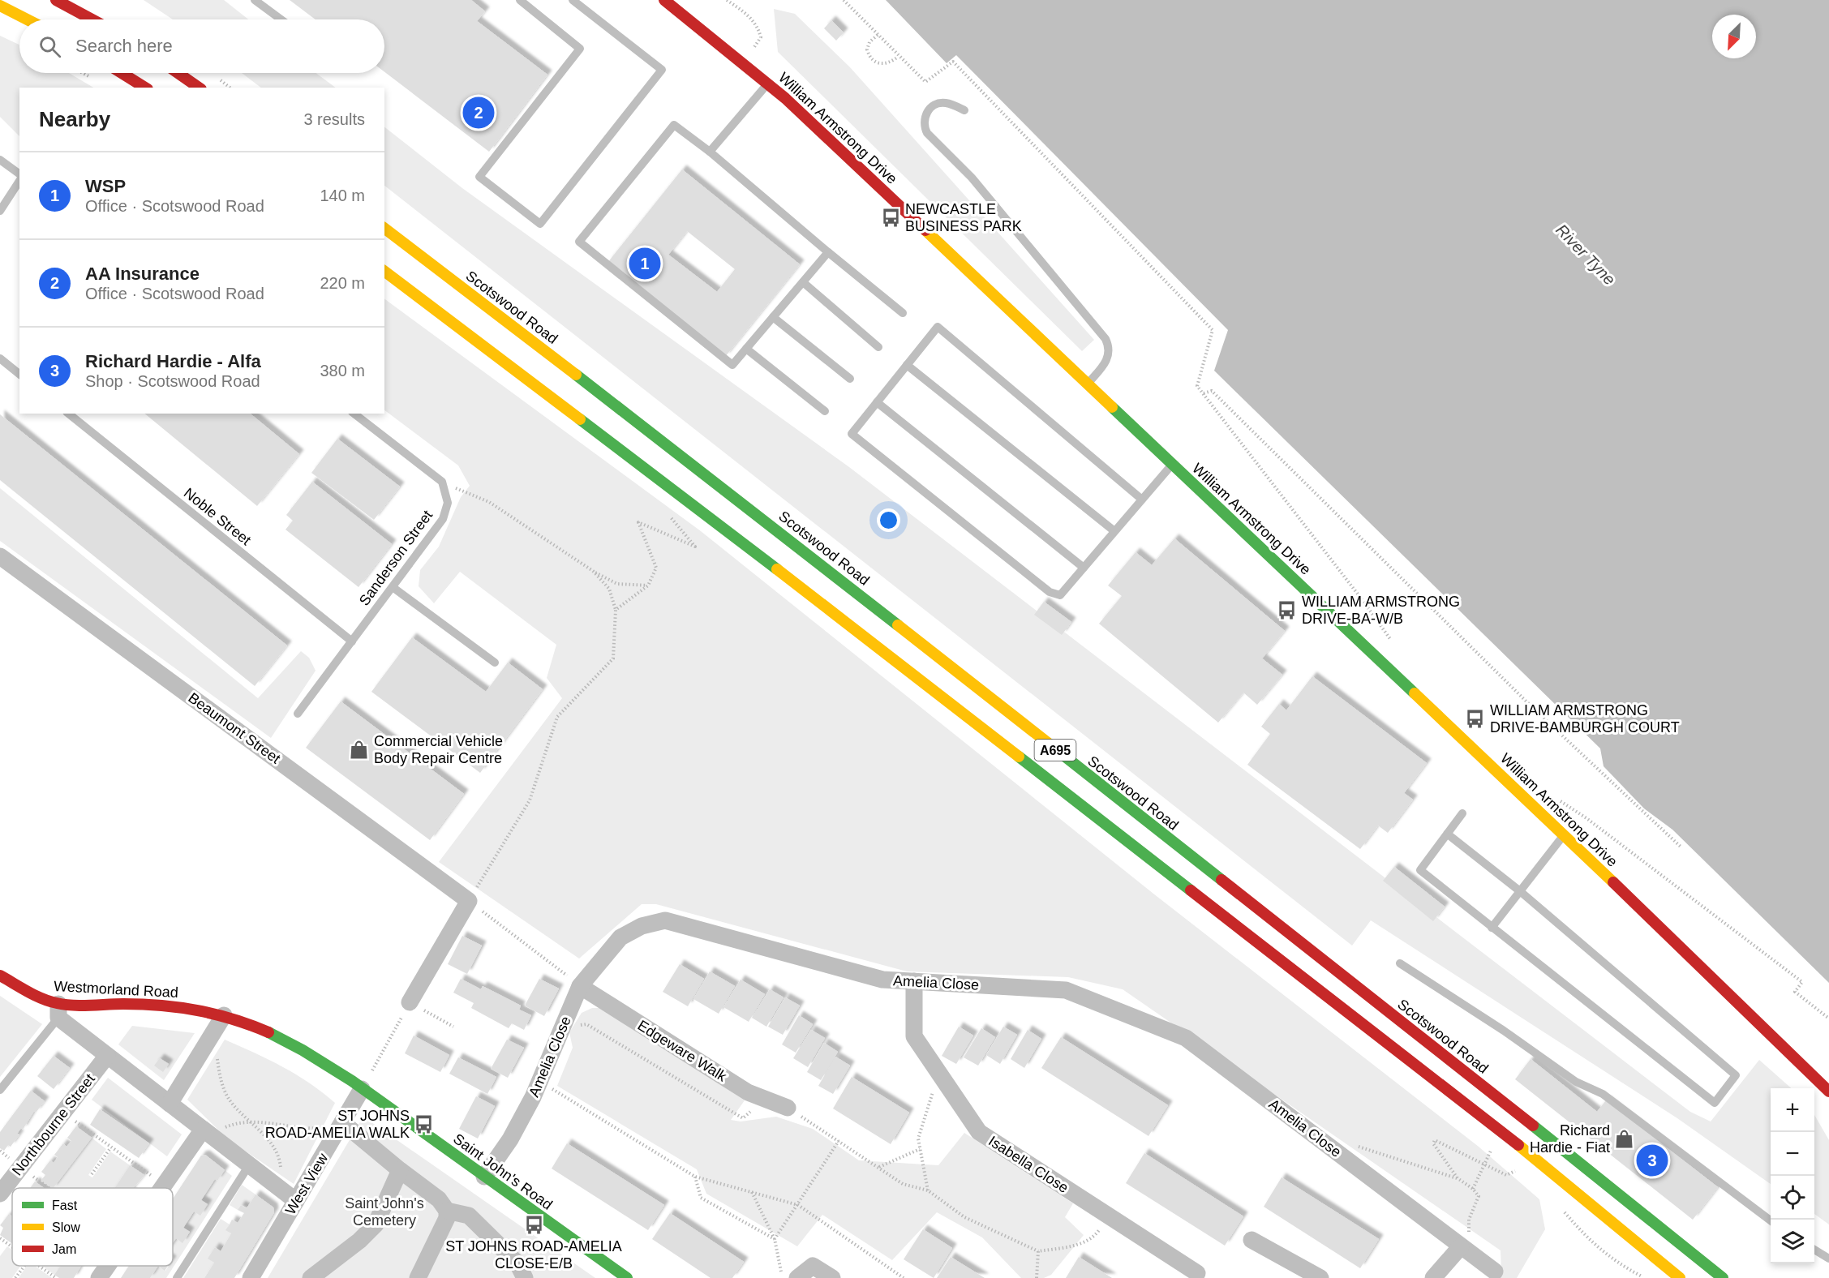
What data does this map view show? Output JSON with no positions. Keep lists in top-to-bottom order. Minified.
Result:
{"streets":{"main road":["William Armstrong Drive","Scotswood Road","A695","Westmorland Road","Saint John's Road"],"street":["Beaumont Street","Amelia Close","Edgeware Walk","Northbourne Street","Isabella Close","West View"],"lane":["Noble Street","Sanderson Street"]},"crossings":[["Noble Street","Sanderson Street"],["Amelia Close","Edgeware Walk"],["Amelia Close","Isabella Close"],["Amelia Close","Saint John's Road"],["Westmorland Road","Saint John's Road"],["Westmorland Road","West View"],["Saint John's Road","West View"]],"water":["River Tyne"],"parks":["Saint John's Cemetery"],"places":{"bus stop":["NEWCASTLE BUSINESS PARK","WILLIAM ARMSTRONG DRIVE-BA-W/B","WILLIAM ARMSTRONG DRIVE-BAMBURGH COURT","ST JOHNS ROAD-AMELIA WALK","ST JOHNS ROAD-AMELIA CLOSE-E/B"],"shop":["Commercial Vehicle Body Repair Centre","Richard Hardie - Fiat"]},"legend":["Fast","Slow","Jam"],"north":"bottom left","page":{"search":"Search here","heading":["Nearby","3 results"],"pins":["2","1","3"],"list":[{"mark":"1","name":"WSP","note":"Office · Scotswood Road","value":"140 m"},{"mark":"2","name":"AA Insurance","note":"Office · Scotswood Road","value":"220 m"},{"mark":"3","name":"Richard Hardie - Alfa","note":"Shop · Scotswood Road","value":"380 m"}],"map_buttons":["+","−"]}}
